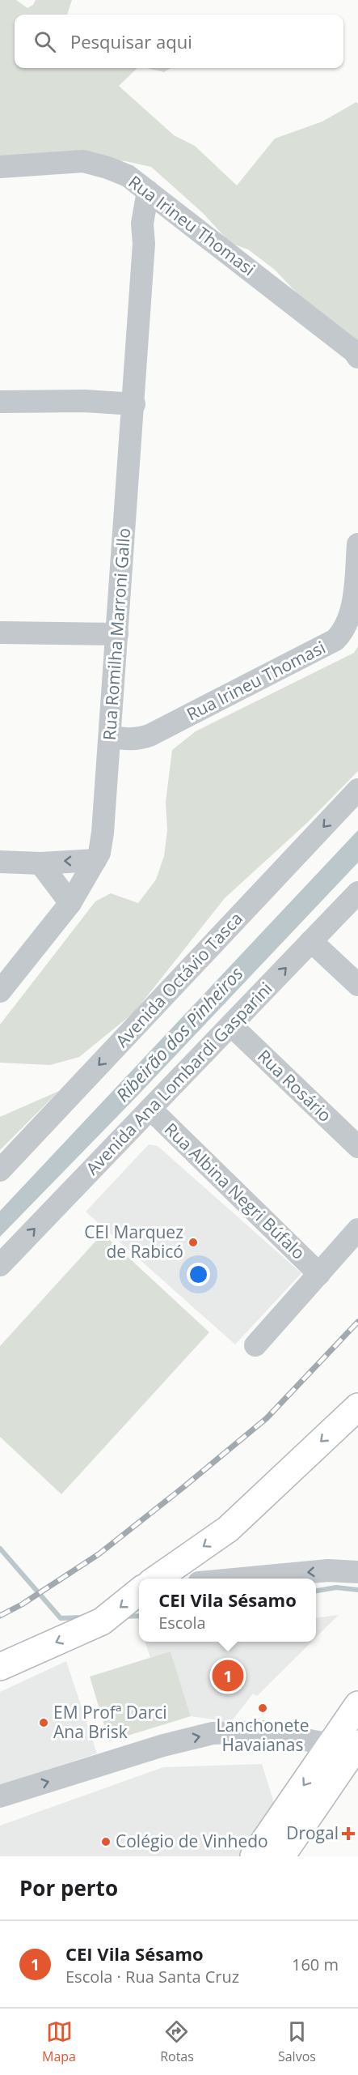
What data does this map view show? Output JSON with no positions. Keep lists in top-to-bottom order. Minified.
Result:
{"streets":{"street":["Rua Irineu Thomasi","Rua Romilha Marroni Gallo","Avenida Octávio Tasca","Avenida Ana Lombardi Gasparini","Rua Rosário","Rua Albina Negri Búfalo"]},"crossings":[["Rua Irineu Thomasi","Rua Romilha Marroni Gallo"],["Avenida Ana Lombardi Gasparini","Rua Rosário"],["Avenida Ana Lombardi Gasparini","Rua Albina Negri Búfalo"]],"one_way":["Avenida Octávio Tasca","Avenida Ana Lombardi Gasparini"],"water":["Ribeirão dos Pinheiros"],"places":{"other":["CEI Marquez de Rabicó","Lanchonete Havaianas","EM Profª Darci Ana Brisk","Colégio de Vinhedo"],"health":["Drogal"]},"page":{"search":"Pesquisar aqui","popup":["CEI Vila Sésamo","Escola"],"pins":"1","heading":"Por perto","list":[{"mark":"1","name":"CEI Vila Sésamo","note":"Escola · Rua Santa Cruz","value":"160 m"}],"nav":["Mapa","Rotas","Salvos"]}}
